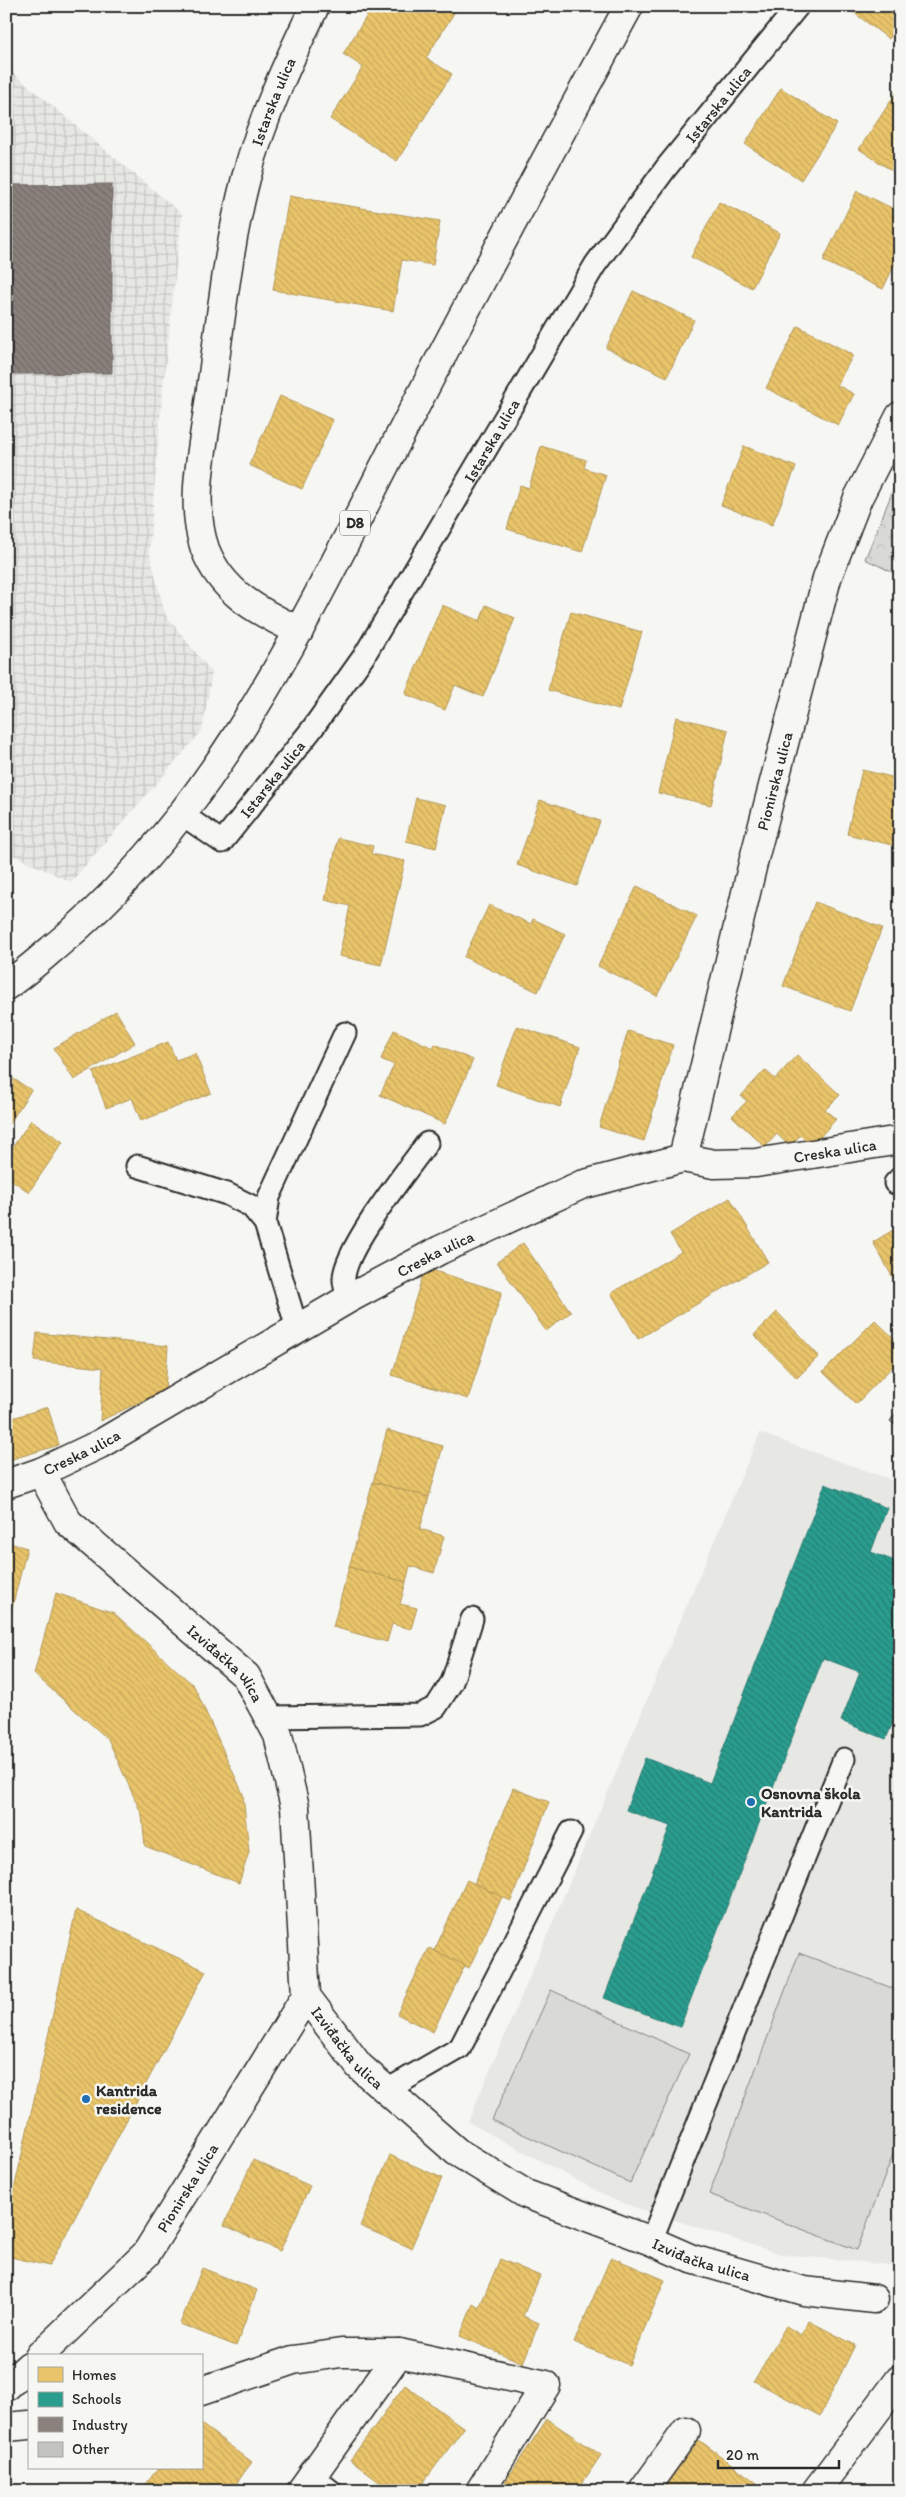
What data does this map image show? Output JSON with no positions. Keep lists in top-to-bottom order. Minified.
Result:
{"streets":{"street":["Istarska ulica","D8","Pionirska ulica","Creska ulica","Izviđačka ulica"]},"crossings":[["Istarska ulica","D8"],["Pionirska ulica","Creska ulica"],["Pionirska ulica","Izviđačka ulica"],["Creska ulica","Izviđačka ulica"]],"places":["Osnovna škola Kantrida","Kantrida residence"],"legend":["Homes","Schools","Industry","Other"],"scale_bar":"20 m"}
